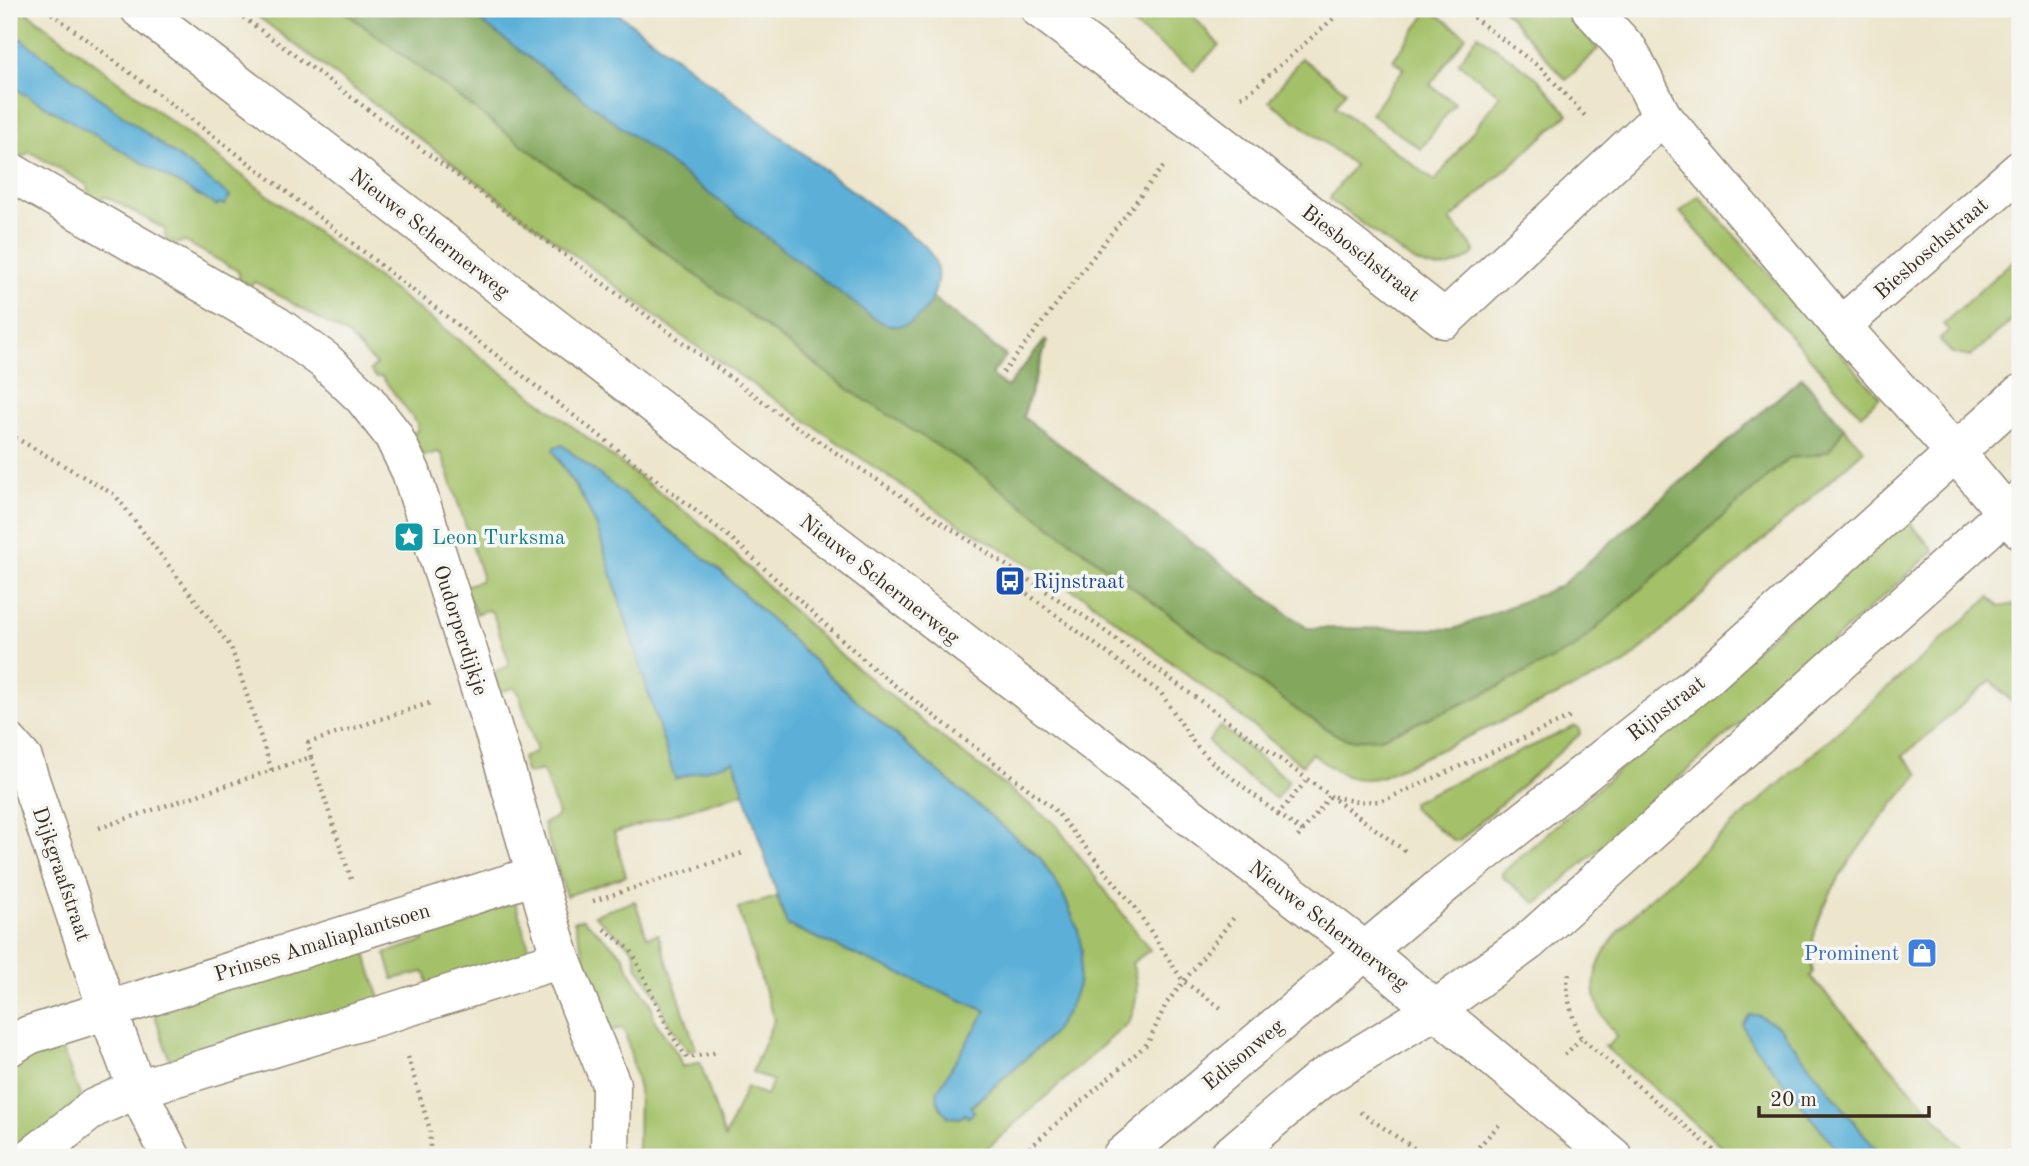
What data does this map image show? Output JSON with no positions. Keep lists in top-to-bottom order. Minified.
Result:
{"streets":{"street":["Nieuwe Schermerweg","Biesboschstraat","Oudorperdijkje","Rijnstraat","Dijkgraafstraat","Prinses Amaliaplantsoen","Edisonweg"]},"crossings":[["Nieuwe Schermerweg","Rijnstraat"],["Nieuwe Schermerweg","Edisonweg"],["Oudorperdijkje","Prinses Amaliaplantsoen"],["Rijnstraat","Edisonweg"],["Dijkgraafstraat","Prinses Amaliaplantsoen"]],"places":{"place":["Leon Turksma"],"bus stop":["Rijnstraat"],"shop":["Prominent"]},"scale_bar":"20 m"}
